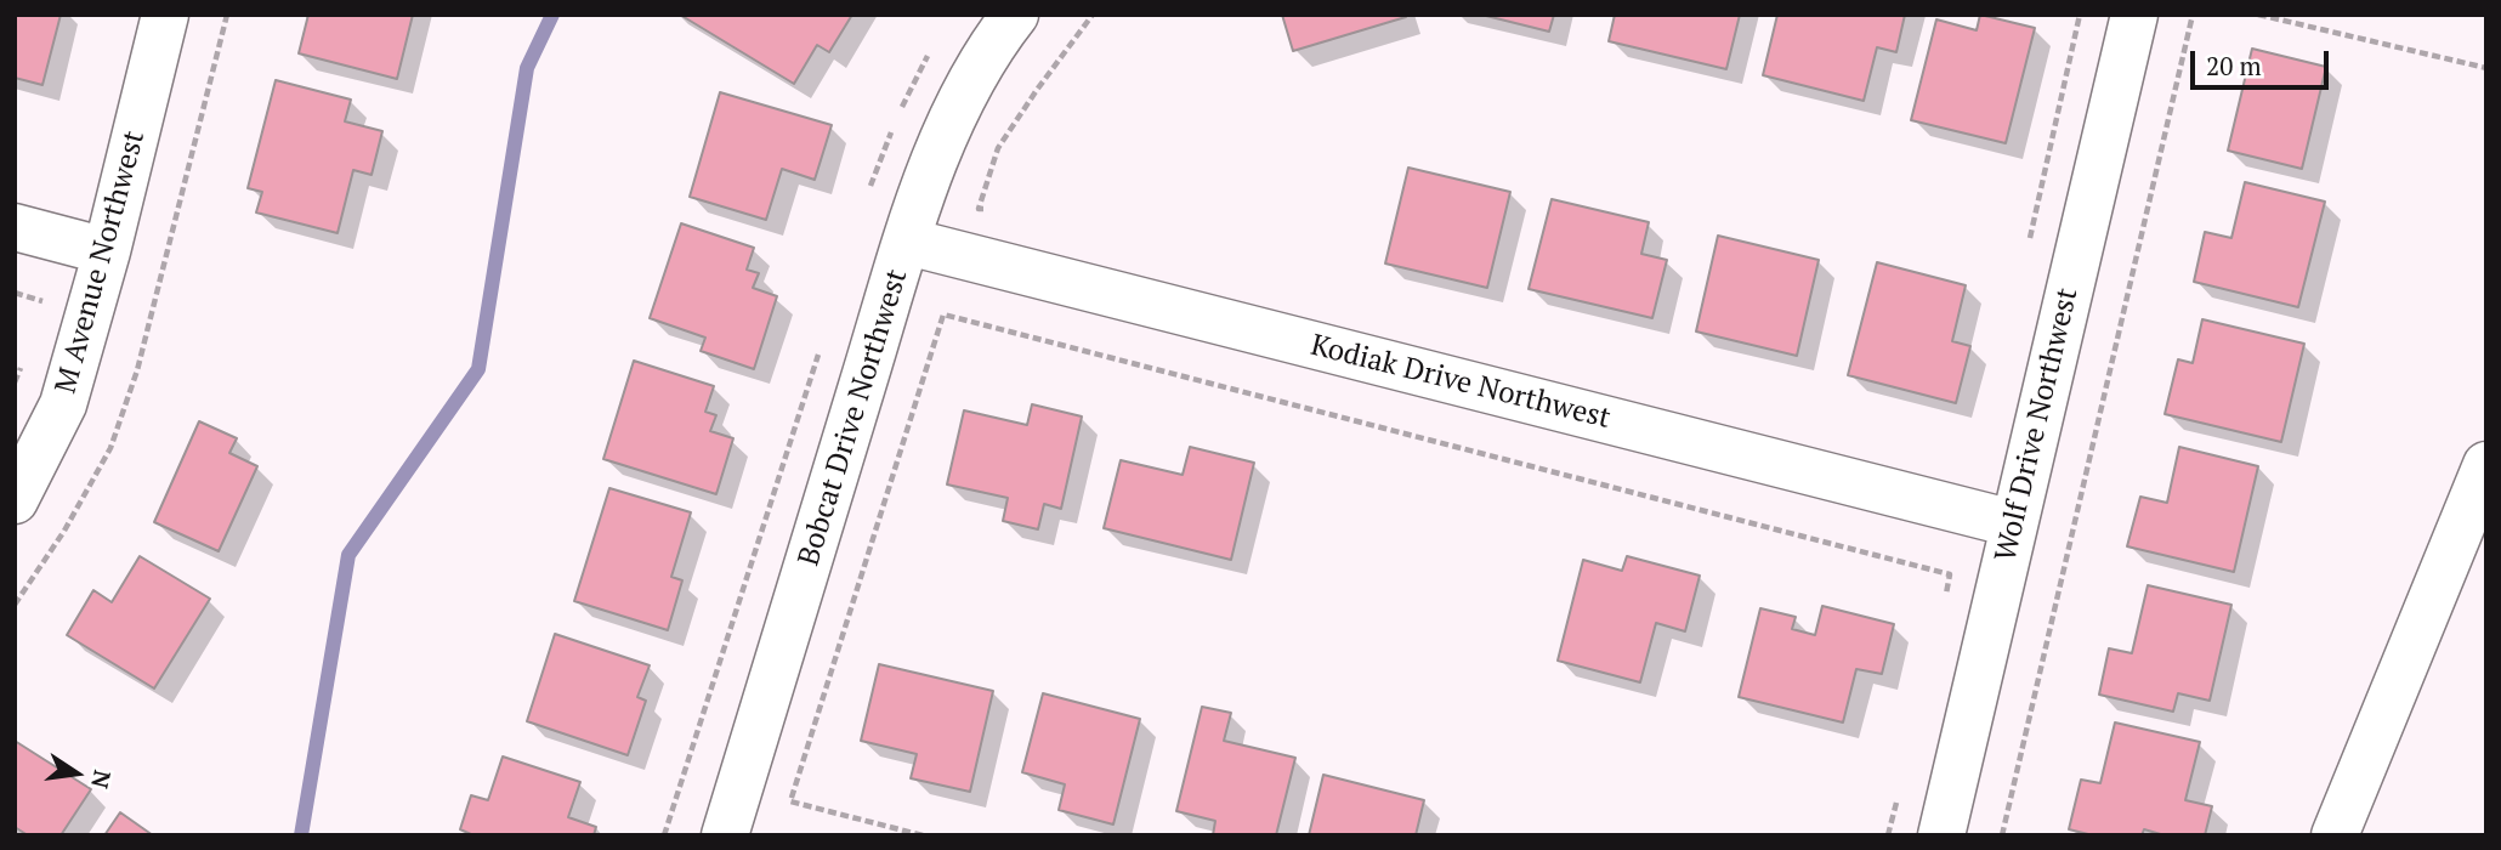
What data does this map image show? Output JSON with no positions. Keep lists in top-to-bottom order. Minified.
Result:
{"streets":{"street":["M Avenue Northwest","Kodiak Drive Northwest","Bobcat Drive Northwest","Wolf Drive Northwest"]},"crossings":[["Kodiak Drive Northwest","Bobcat Drive Northwest"],["Kodiak Drive Northwest","Wolf Drive Northwest"]],"scale_bar":"20 m","north":"right"}
